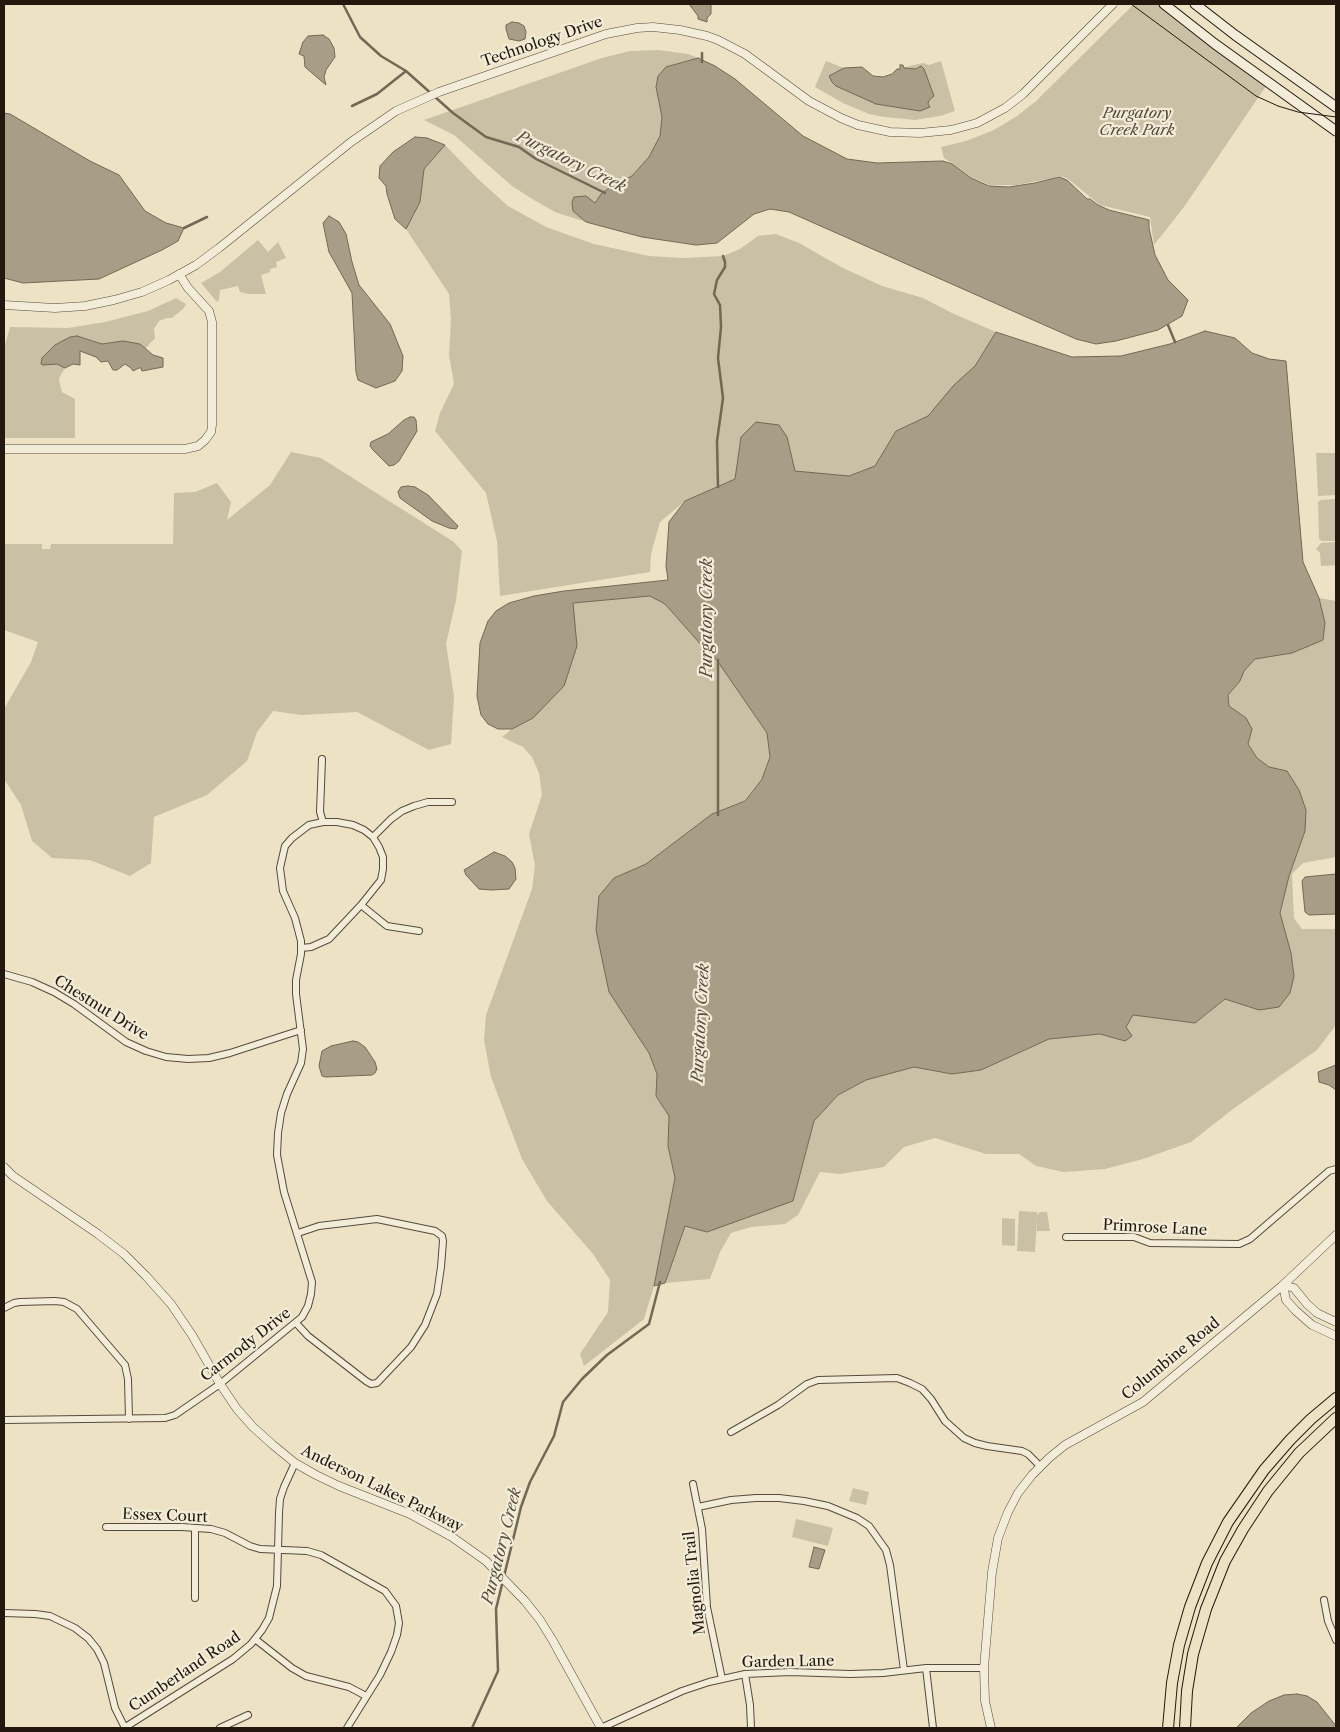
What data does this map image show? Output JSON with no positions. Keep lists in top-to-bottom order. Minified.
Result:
{"streets":{"street":["Technology Drive","Chestnut Drive","Primrose Lane","Carmody Drive","Columbine Road","Anderson Lakes Parkway","Essex Court","Magnolia Trail","Garden Lane","Cumberland Road"]},"crossings":[["Chestnut Drive","Carmody Drive"],["Carmody Drive","Anderson Lakes Parkway"],["Columbine Road","Garden Lane"],["Anderson Lakes Parkway","Garden Lane"],["Anderson Lakes Parkway","Cumberland Road"],["Essex Court","Cumberland Road"],["Magnolia Trail","Garden Lane"]],"water":["Purgatory Creek"],"parks":["Purgatory Creek Park"]}
